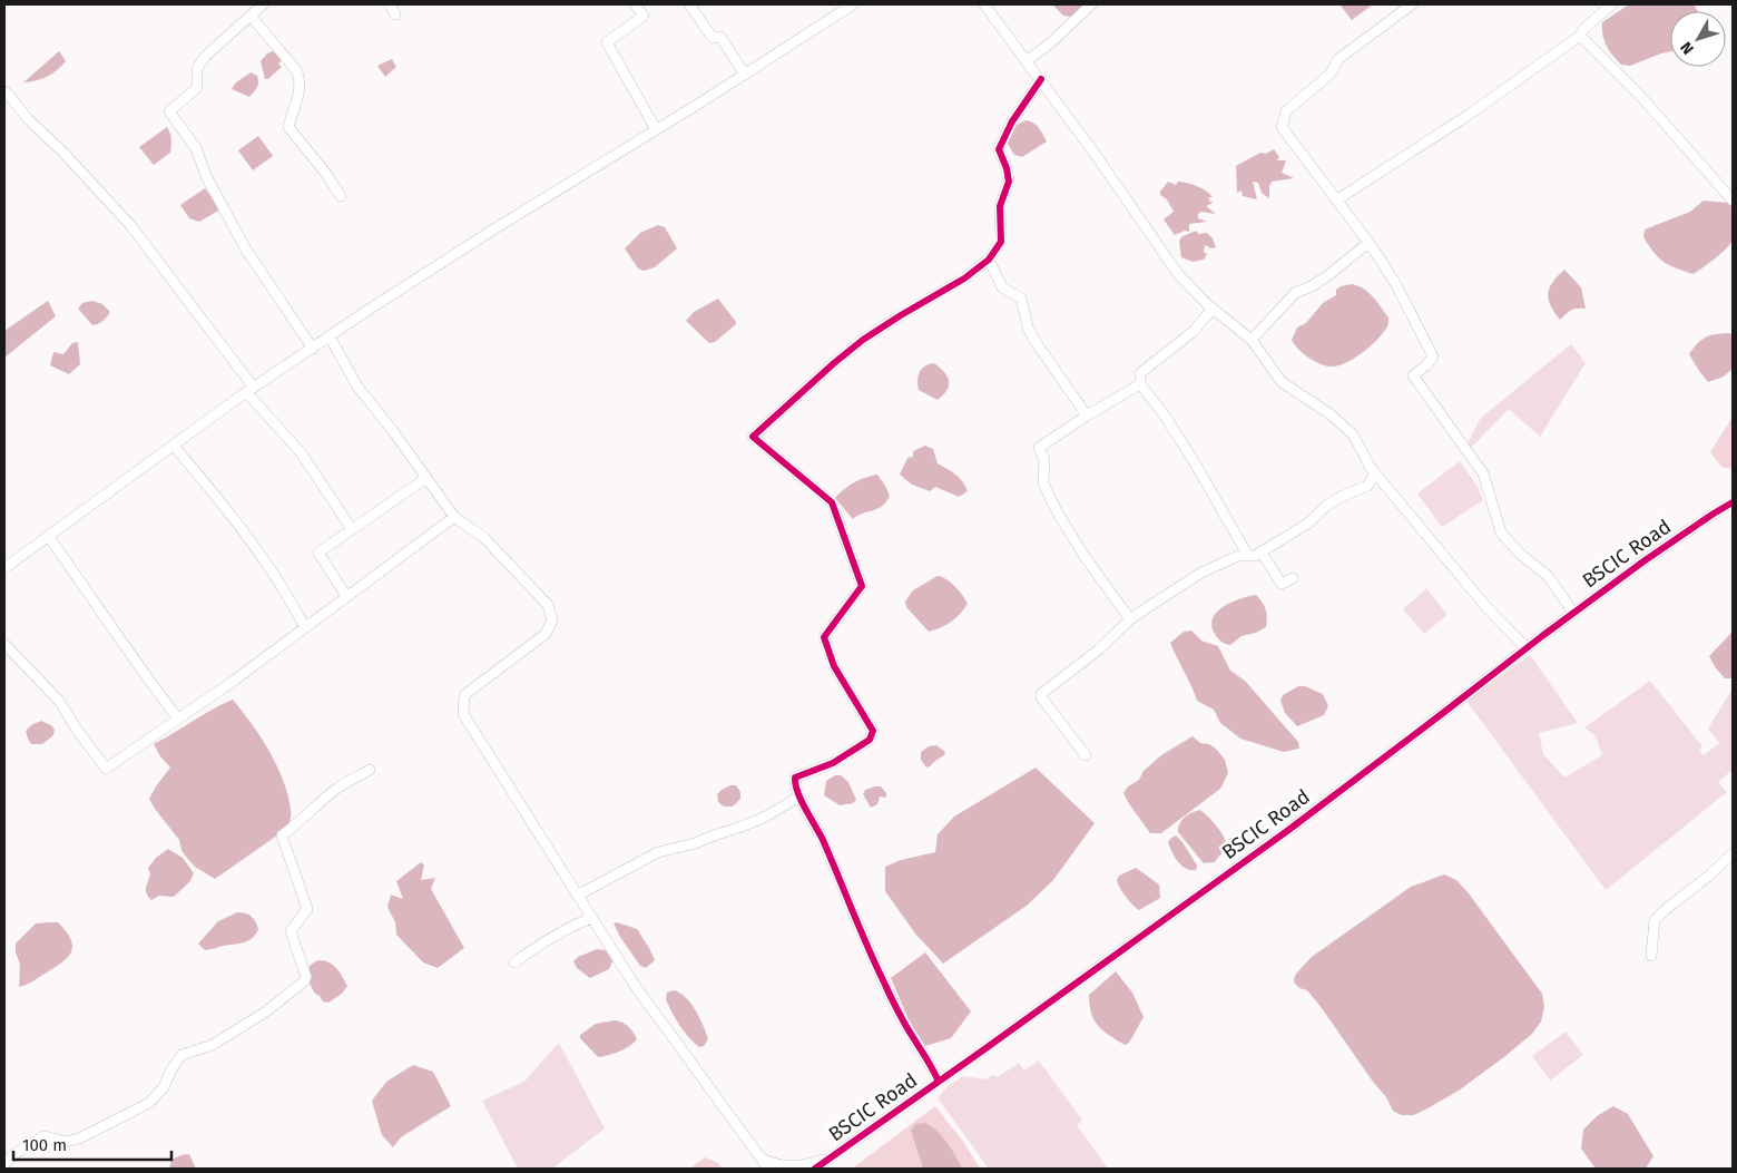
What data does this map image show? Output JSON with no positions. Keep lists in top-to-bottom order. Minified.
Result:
{"streets":{"street":["BSCIC Road"]},"scale_bar":"100 m","north":"bottom left"}
